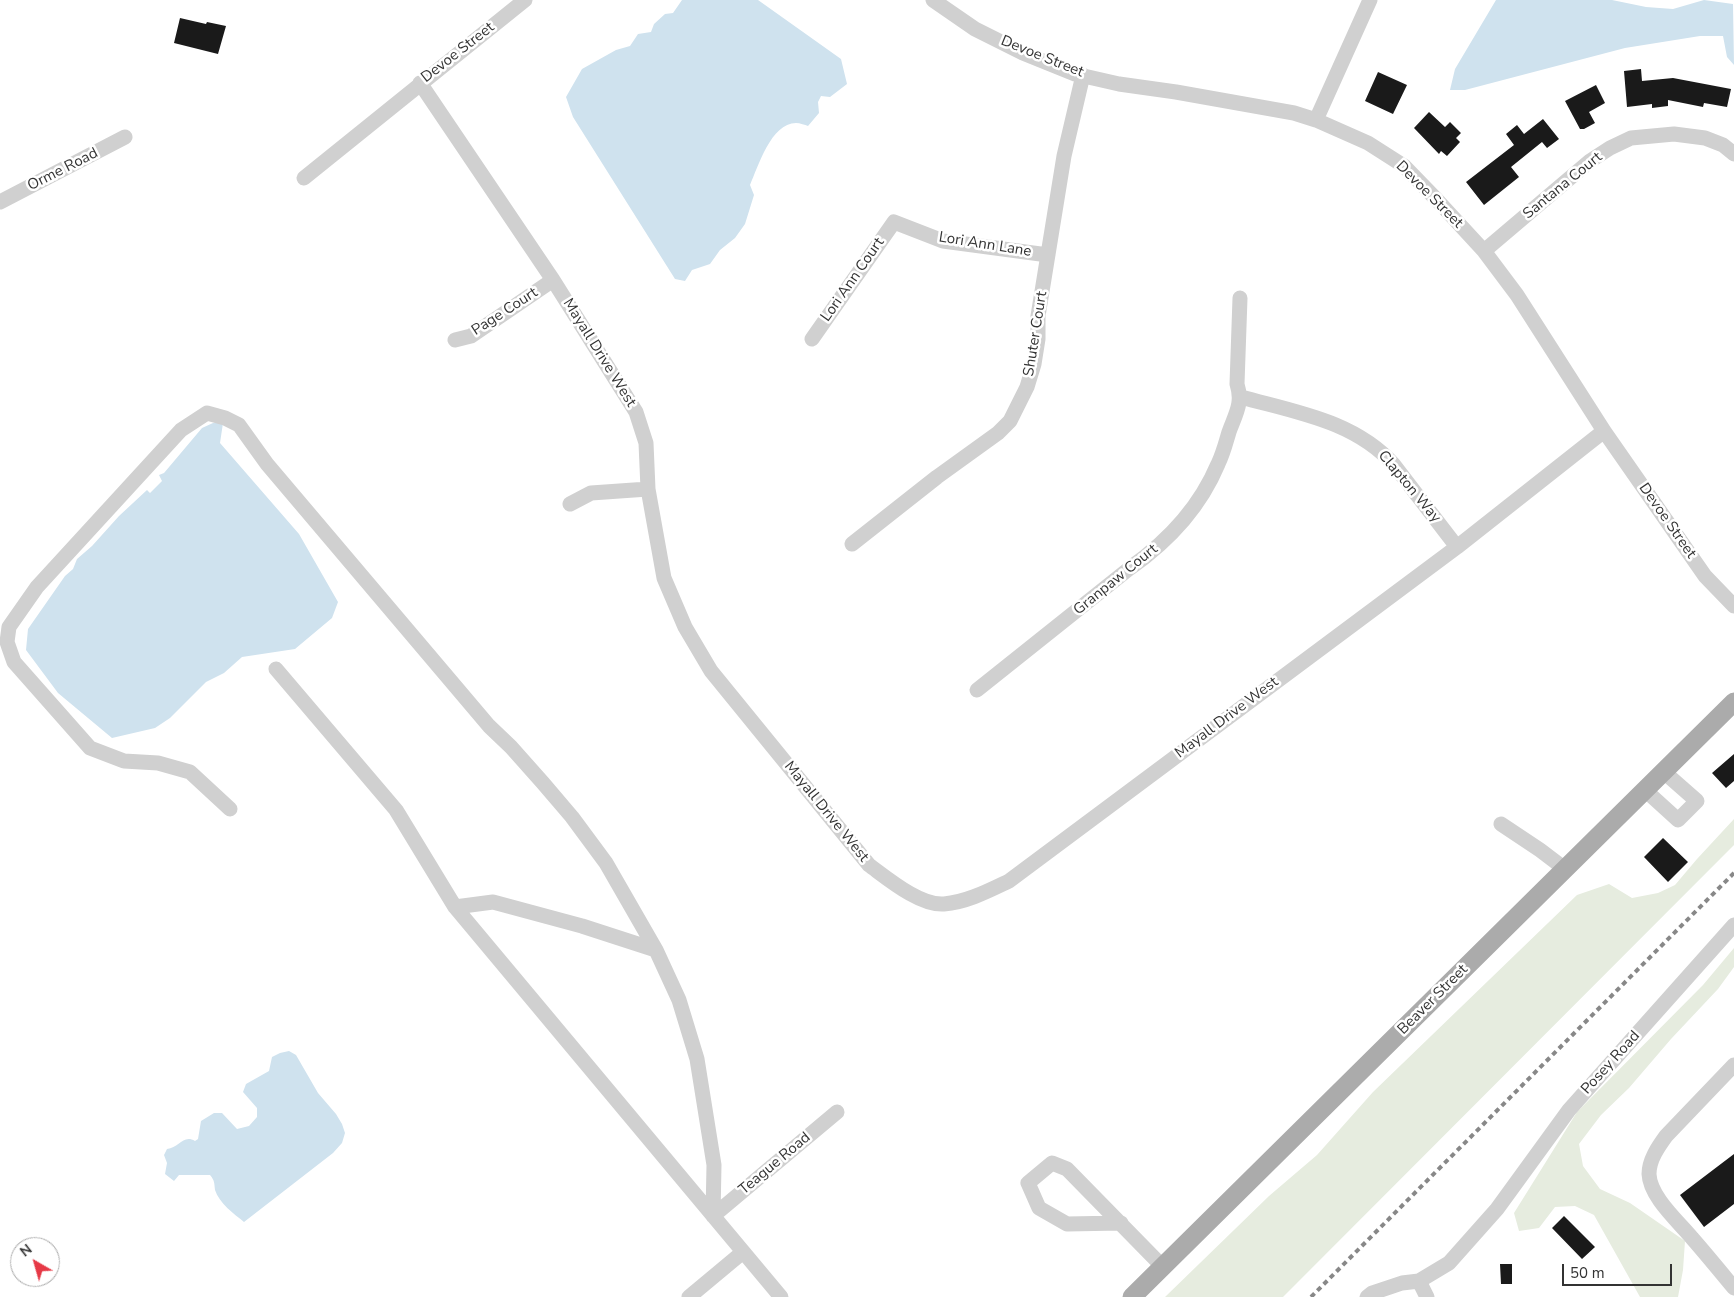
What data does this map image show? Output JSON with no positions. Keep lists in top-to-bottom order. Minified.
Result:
{"streets":{"main road":["Beaver Street"],"street":["Devoe Street","Orme Road","Santana Court","Lori Ann Lane","Lori Ann Court","Page Court","Shuter Court","Mayall Drive West","Clapton Way","Granpaw Court","Posey Road","Teague Road"]},"crossings":[["Devoe Street","Santana Court"],["Devoe Street","Shuter Court"],["Devoe Street","Mayall Drive West"],["Lori Ann Lane","Lori Ann Court"],["Lori Ann Lane","Shuter Court"],["Page Court","Mayall Drive West"],["Mayall Drive West","Clapton Way"],["Clapton Way","Granpaw Court"]],"scale_bar":"50 m","north":"top left"}
